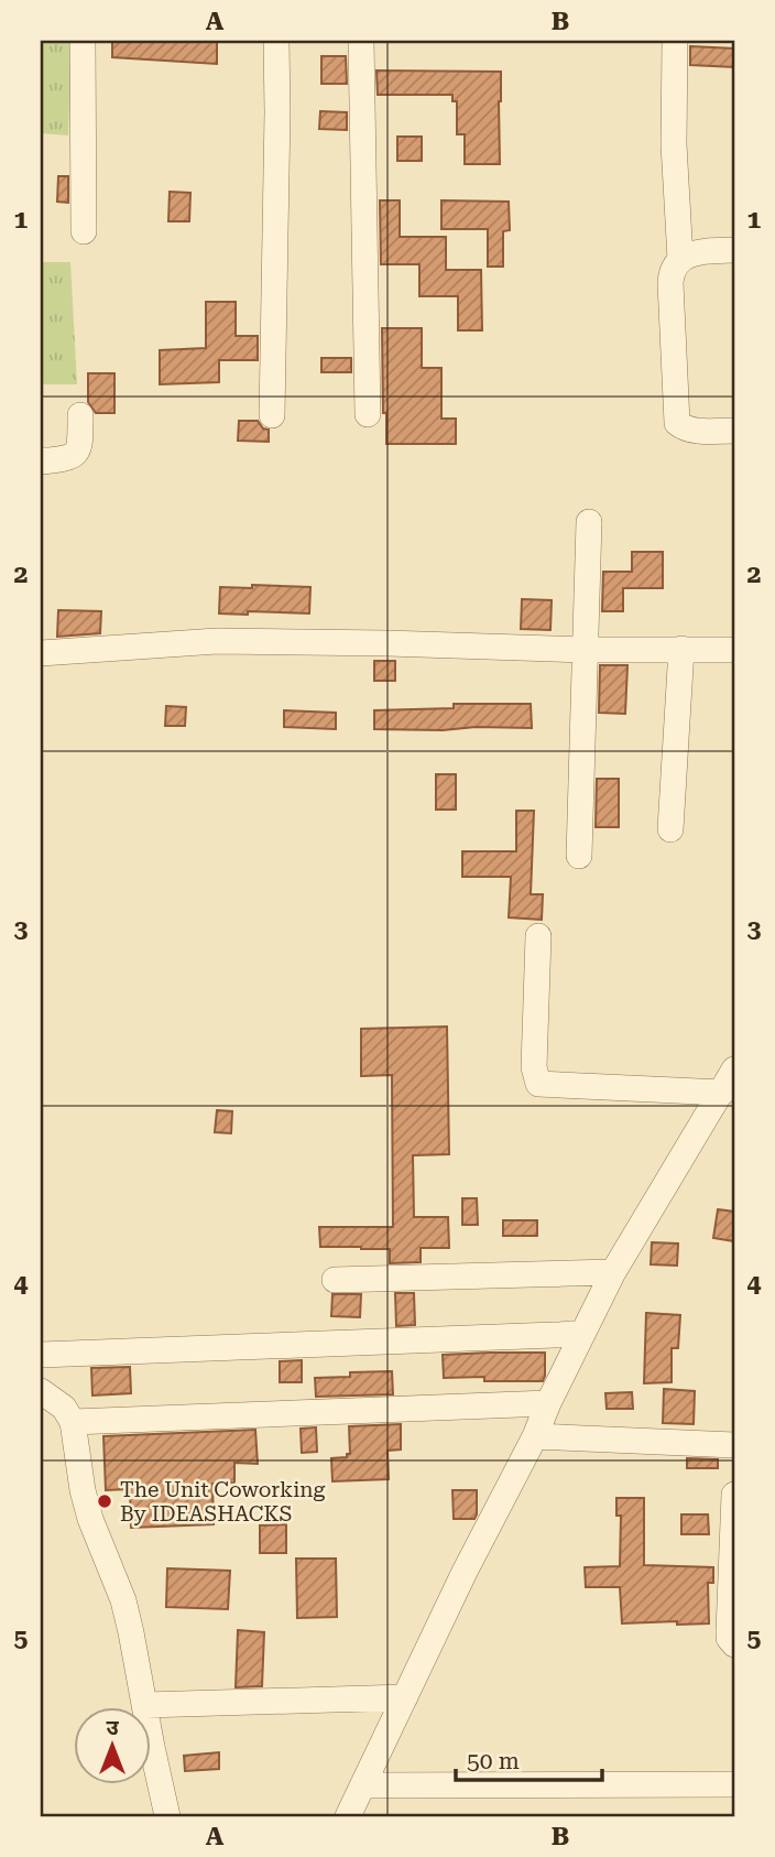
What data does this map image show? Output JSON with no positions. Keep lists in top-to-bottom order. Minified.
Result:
{"places":["The Unit Coworking By IDEASHACKS"],"scale_bar":"50 m","north":"top","grid":{"columns":["A","B"],"rows":["1","2","3","4","5"]}}
